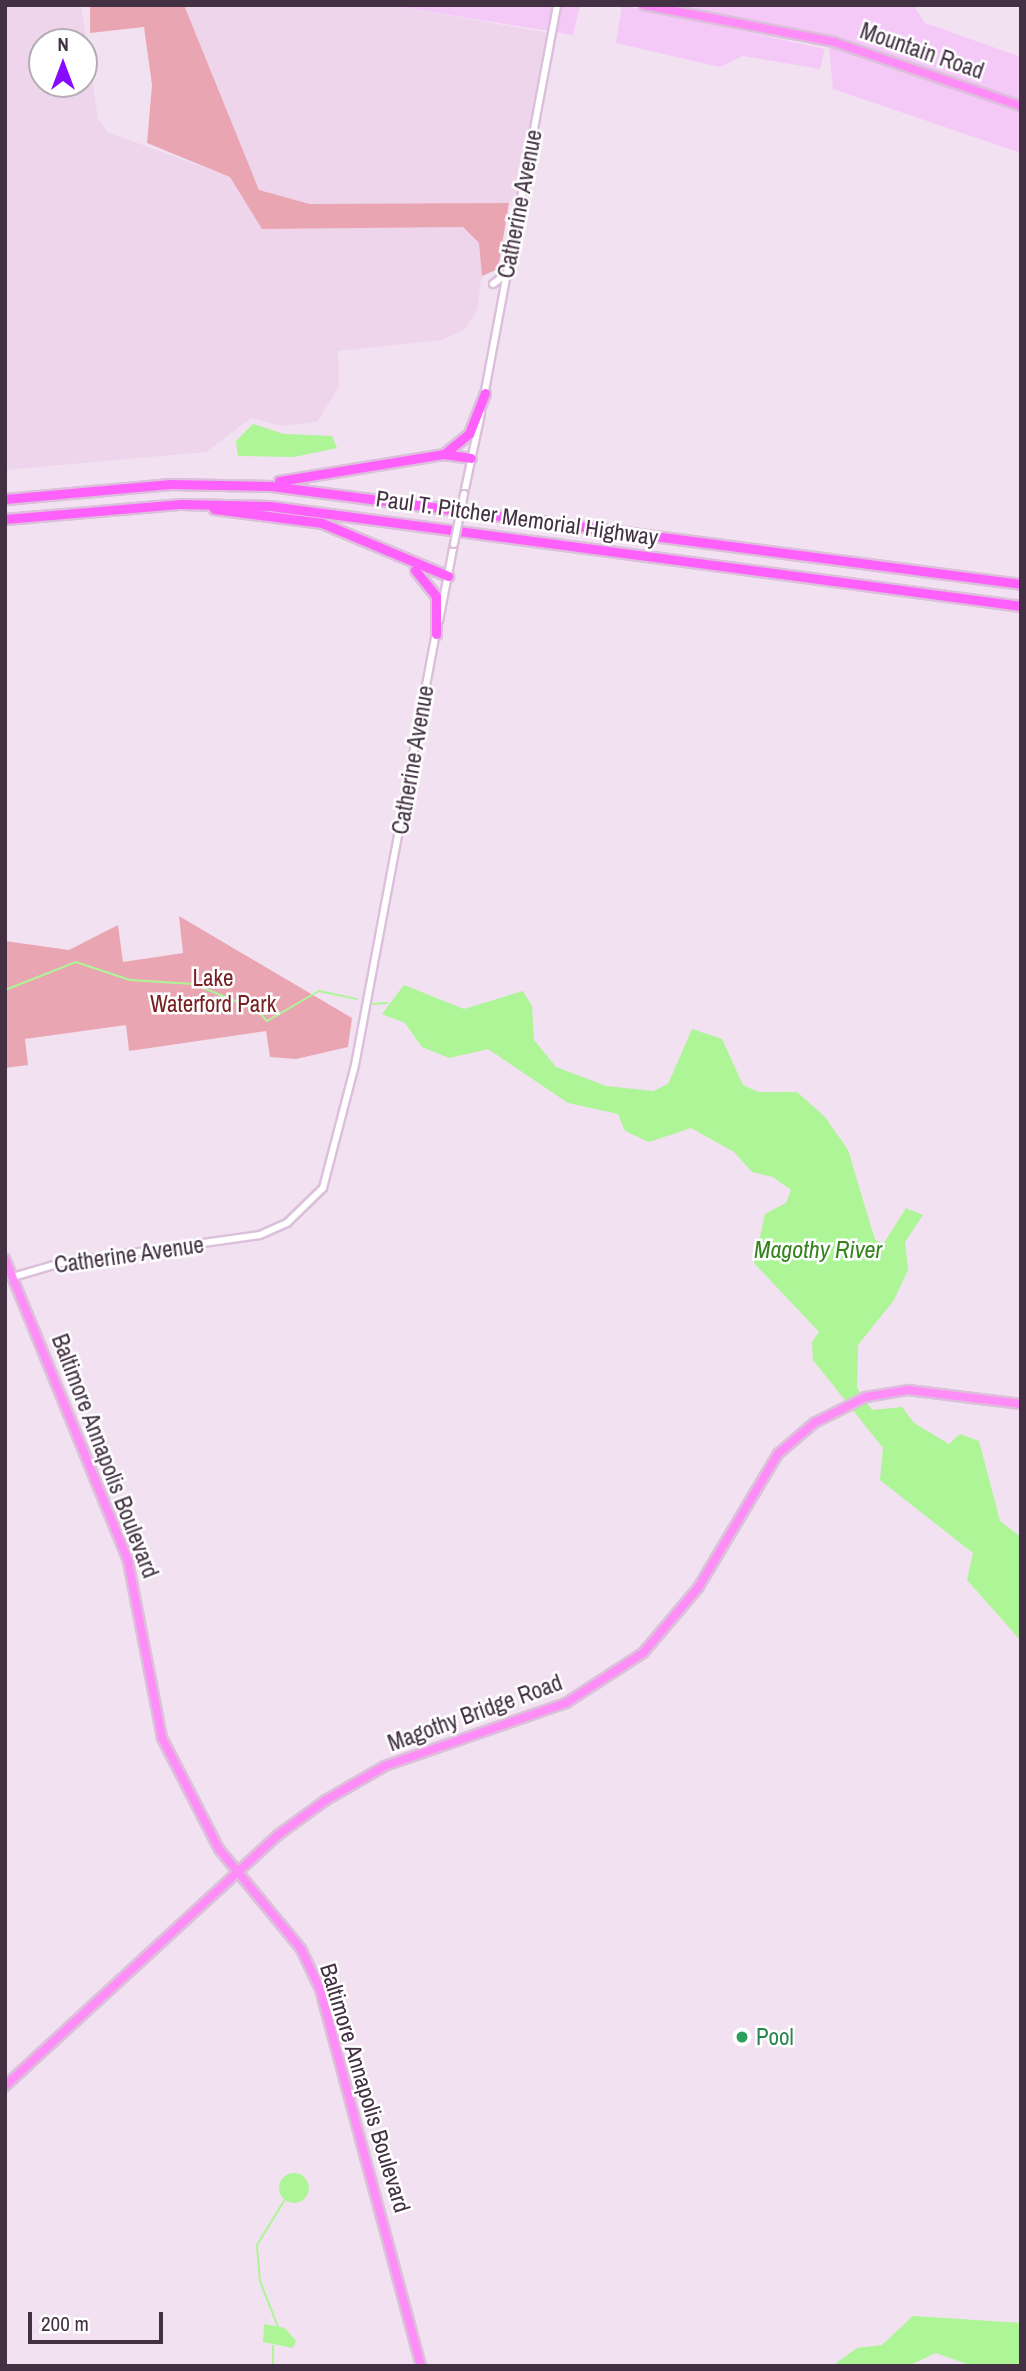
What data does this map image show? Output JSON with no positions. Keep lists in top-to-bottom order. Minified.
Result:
{"streets":{"highway":["Paul T. Pitcher Memorial Highway"],"main road":["Mountain Road","Baltimore Annapolis Boulevard","Magothy Bridge Road"],"street":["Catherine Avenue"]},"crossings":[["Catherine Avenue","Baltimore Annapolis Boulevard"],["Baltimore Annapolis Boulevard","Magothy Bridge Road"]],"water":["Magothy River"],"parks":["Lake Waterford Park"],"places":["Pool"],"scale_bar":"200 m","north":"top"}
